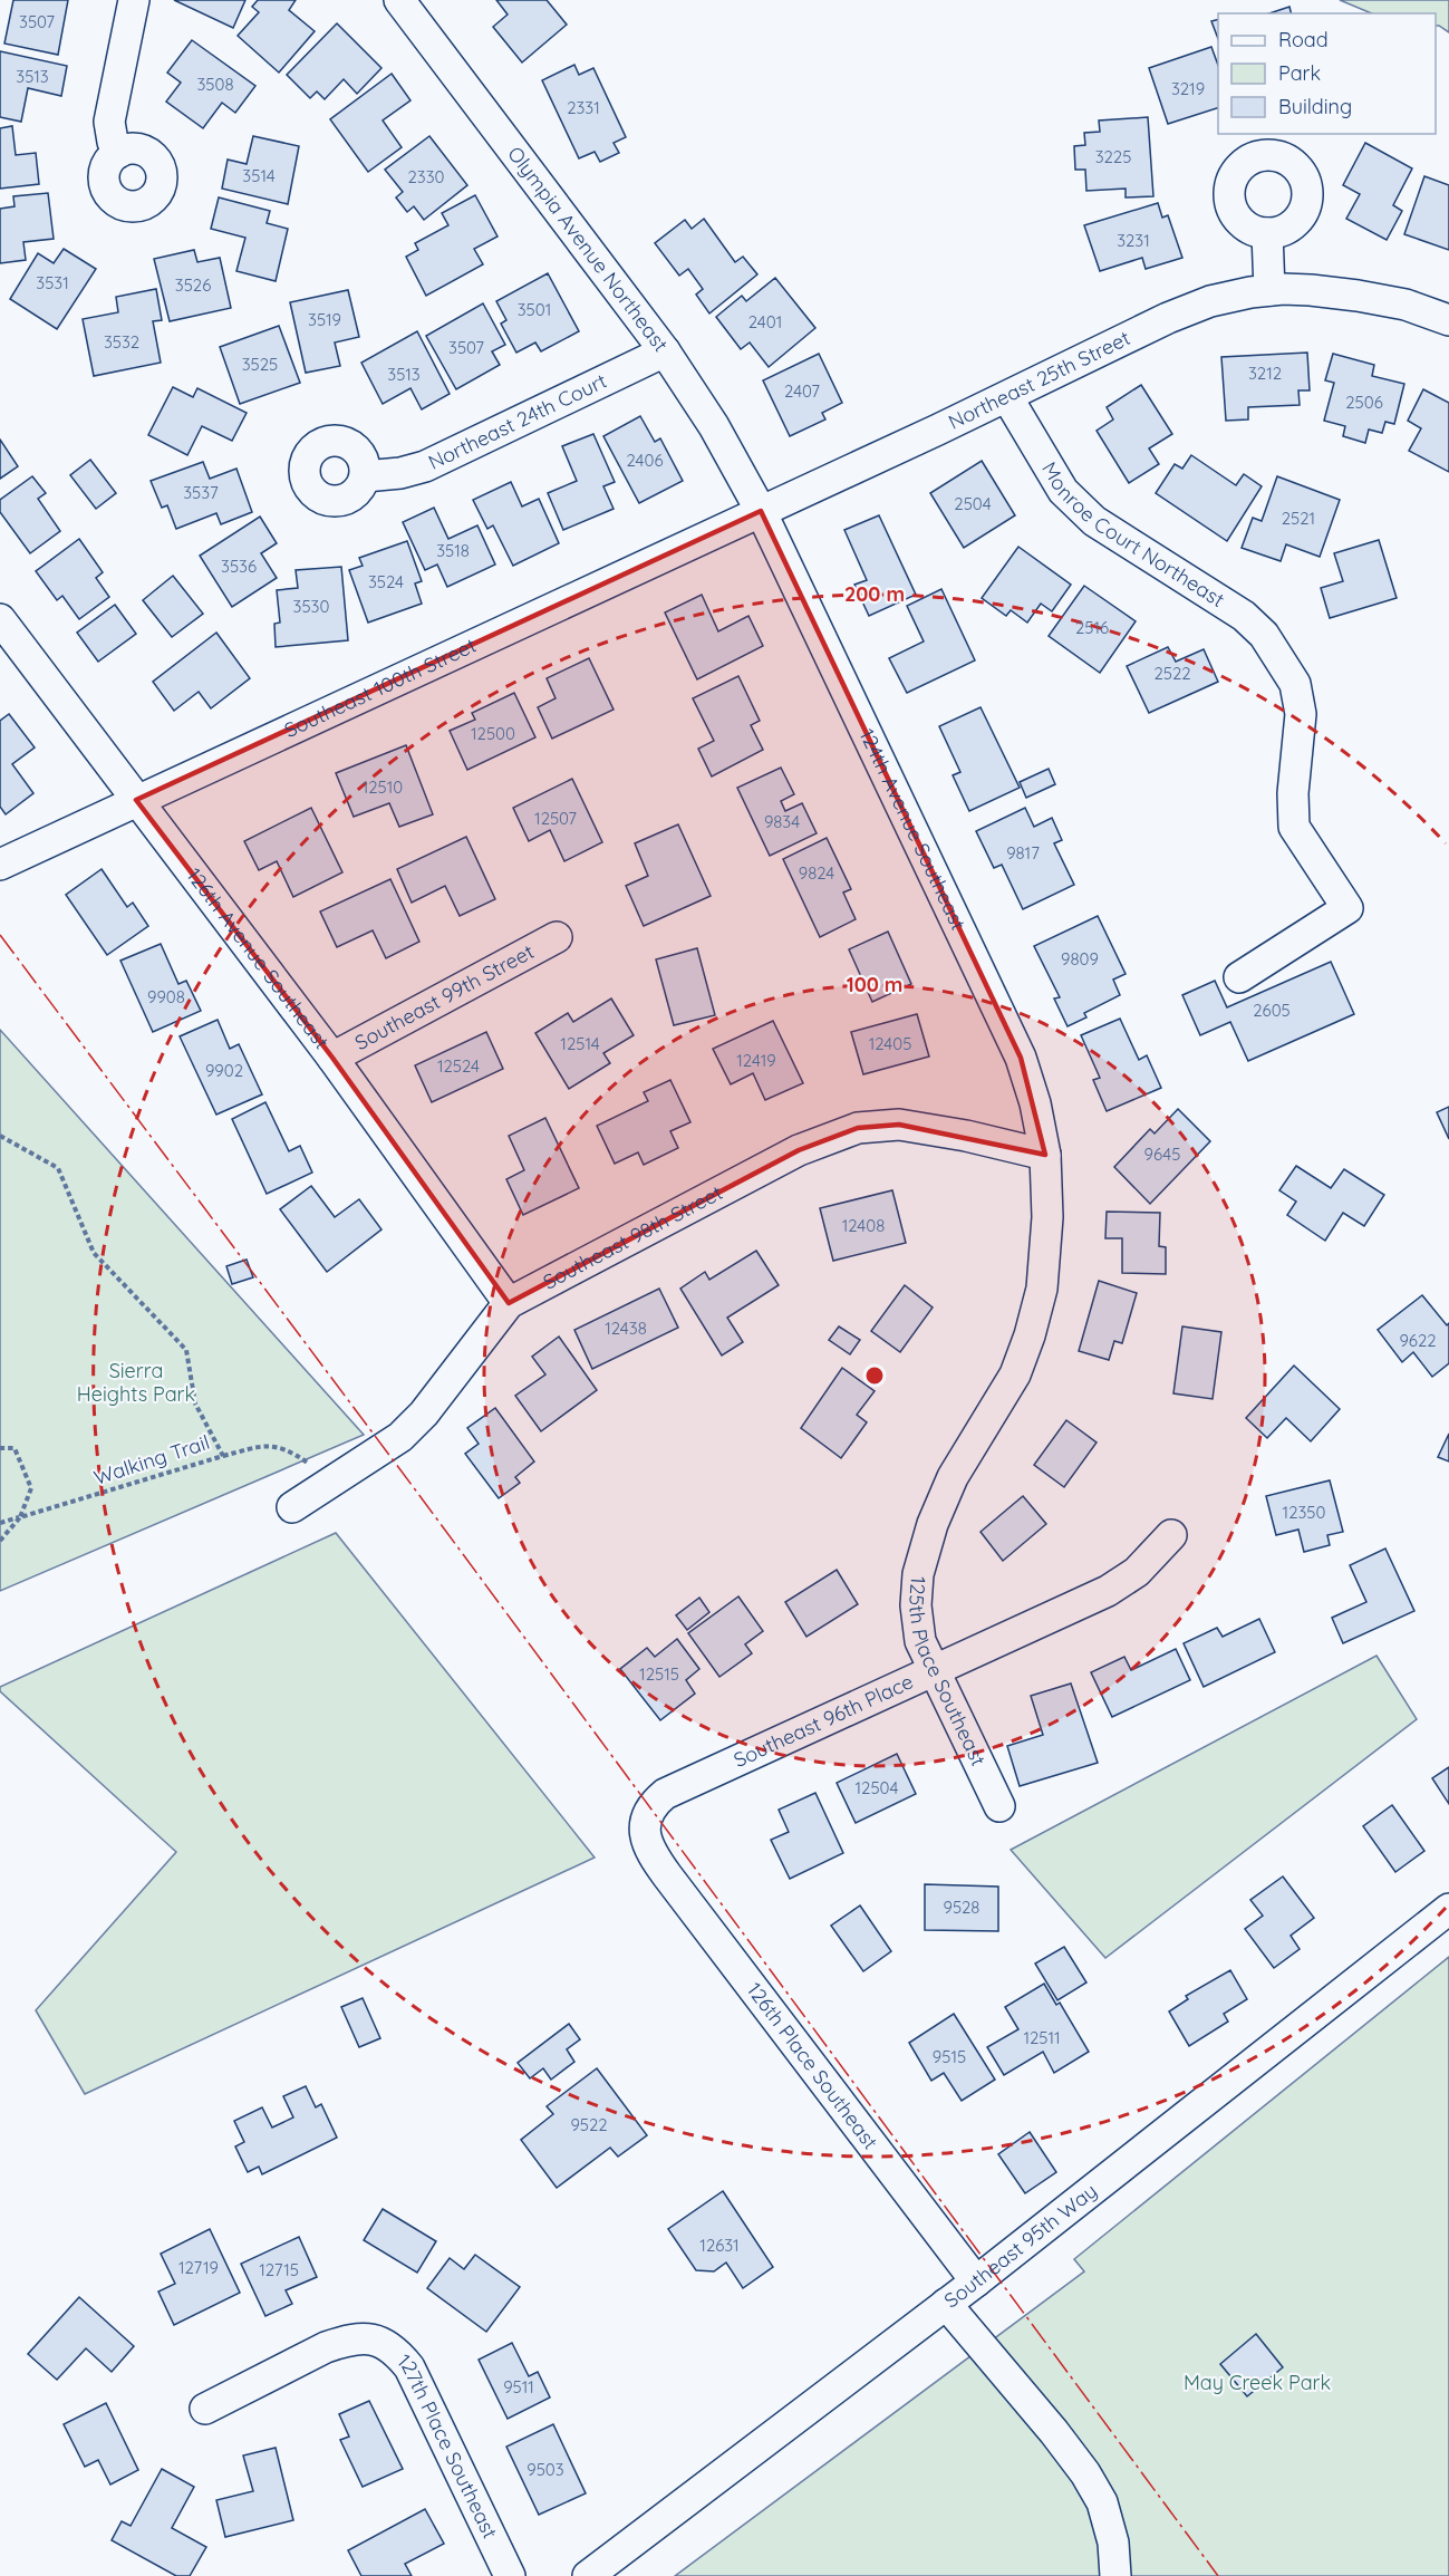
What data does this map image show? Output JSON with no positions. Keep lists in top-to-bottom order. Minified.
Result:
{"streets":{"street":["Olympia Avenue Northeast","Northeast 25th Street","Northeast 24th Court","Monroe Court Northeast","Southeast 100th Street","124th Avenue Southeast","126th Avenue Southeast","Southeast 99th Street","Southeast 98th Street","125th Place Southeast","Southeast 96th Place","126th Place Southeast","Southeast 95th Way","127th Place Southeast"],"path":["Walking Trail"]},"crossings":[["Olympia Avenue Northeast","Northeast 25th Street"],["Olympia Avenue Northeast","Northeast 24th Court"],["Olympia Avenue Northeast","Southeast 100th Street"],["Olympia Avenue Northeast","124th Avenue Southeast"],["Northeast 25th Street","Monroe Court Northeast"],["Northeast 25th Street","Southeast 100th Street"],["Northeast 25th Street","124th Avenue Southeast"],["Southeast 100th Street","124th Avenue Southeast"],["Southeast 100th Street","126th Avenue Southeast"],["124th Avenue Southeast","Southeast 98th Street"],["124th Avenue Southeast","125th Place Southeast"],["126th Avenue Southeast","Southeast 99th Street"],["126th Avenue Southeast","Southeast 98th Street"],["Southeast 98th Street","125th Place Southeast"],["125th Place Southeast","Southeast 96th Place"],["Southeast 96th Place","126th Place Southeast"],["126th Place Southeast","Southeast 95th Way"]],"parks":["Sierra Heights Park","May Creek Park"],"house_numbers":["3507","3513","3508","3219","2331","3225","3514","2330","3231","3531","3526","3501","3519","2401","3532","3507","3525","3212","3513","2407","2506","2406","3537","2504","2521","3518","3536","3524","3530","2516","2522","12500","12510","12507","9834","9817","9824","9809","9908","2605","12514","12405","12419","12524","9902","9645","12408","12438","9622","12350","12515","12504","9528","12511","9515","9522","12631","12719","12715","9511","9503"],"legend":["Road","Park","Building"],"rings":["200 m","100 m"]}
